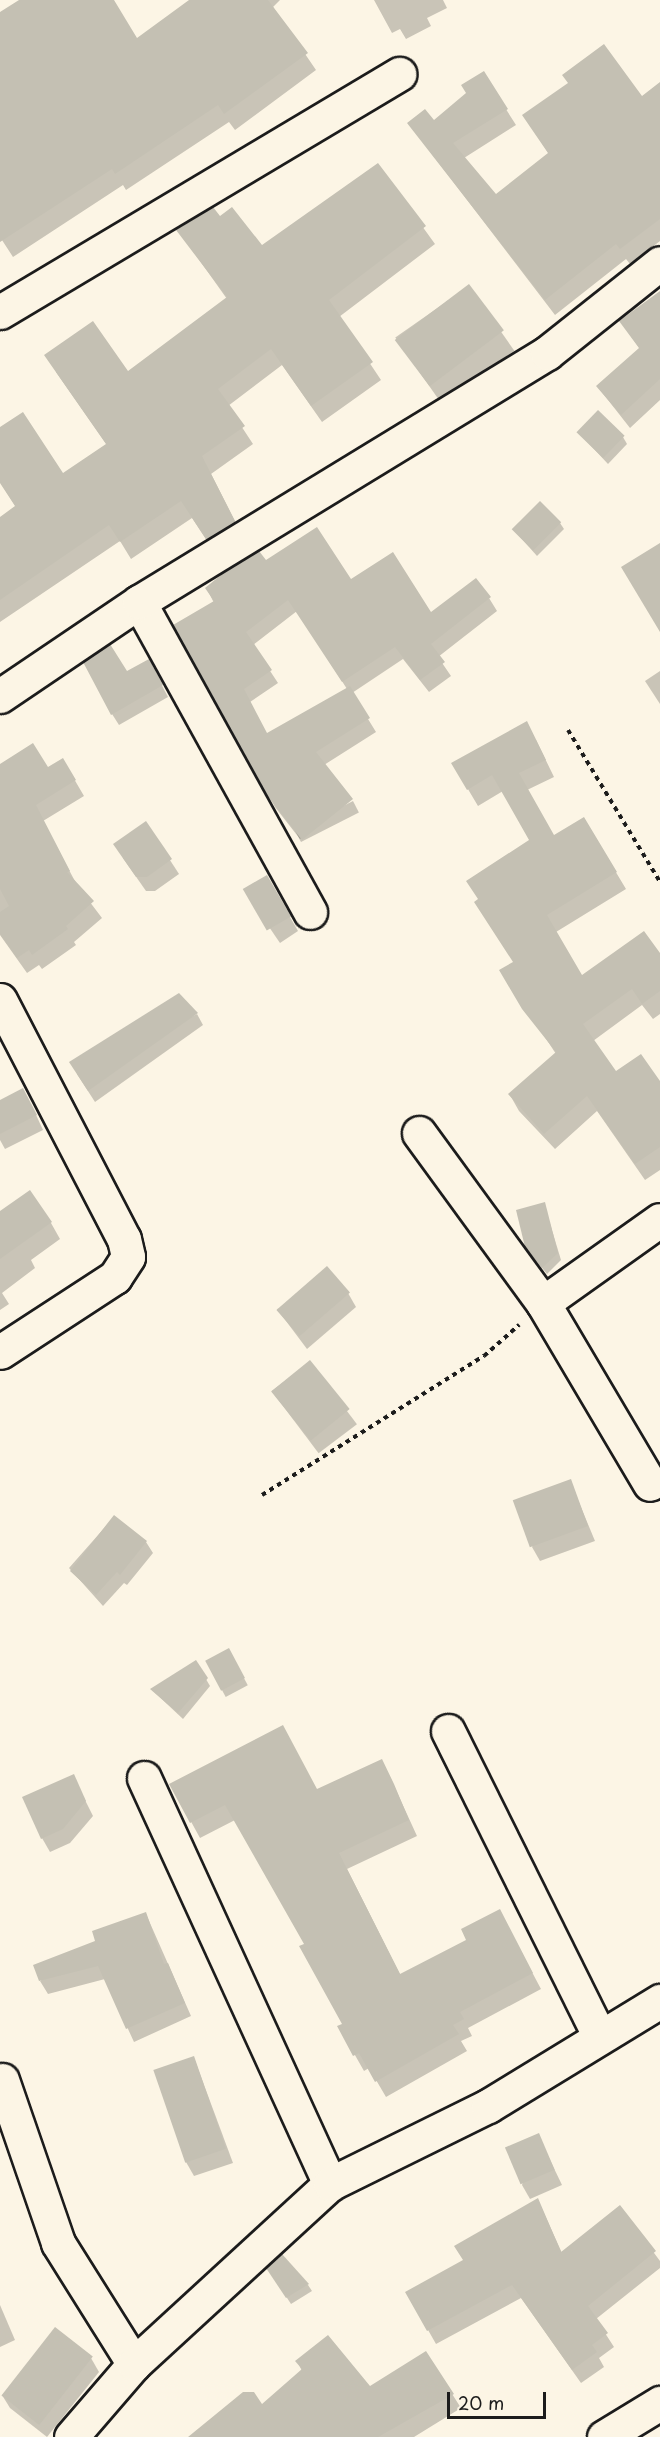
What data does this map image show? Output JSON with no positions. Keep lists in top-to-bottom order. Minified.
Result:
{"scale_bar":"20 m"}
